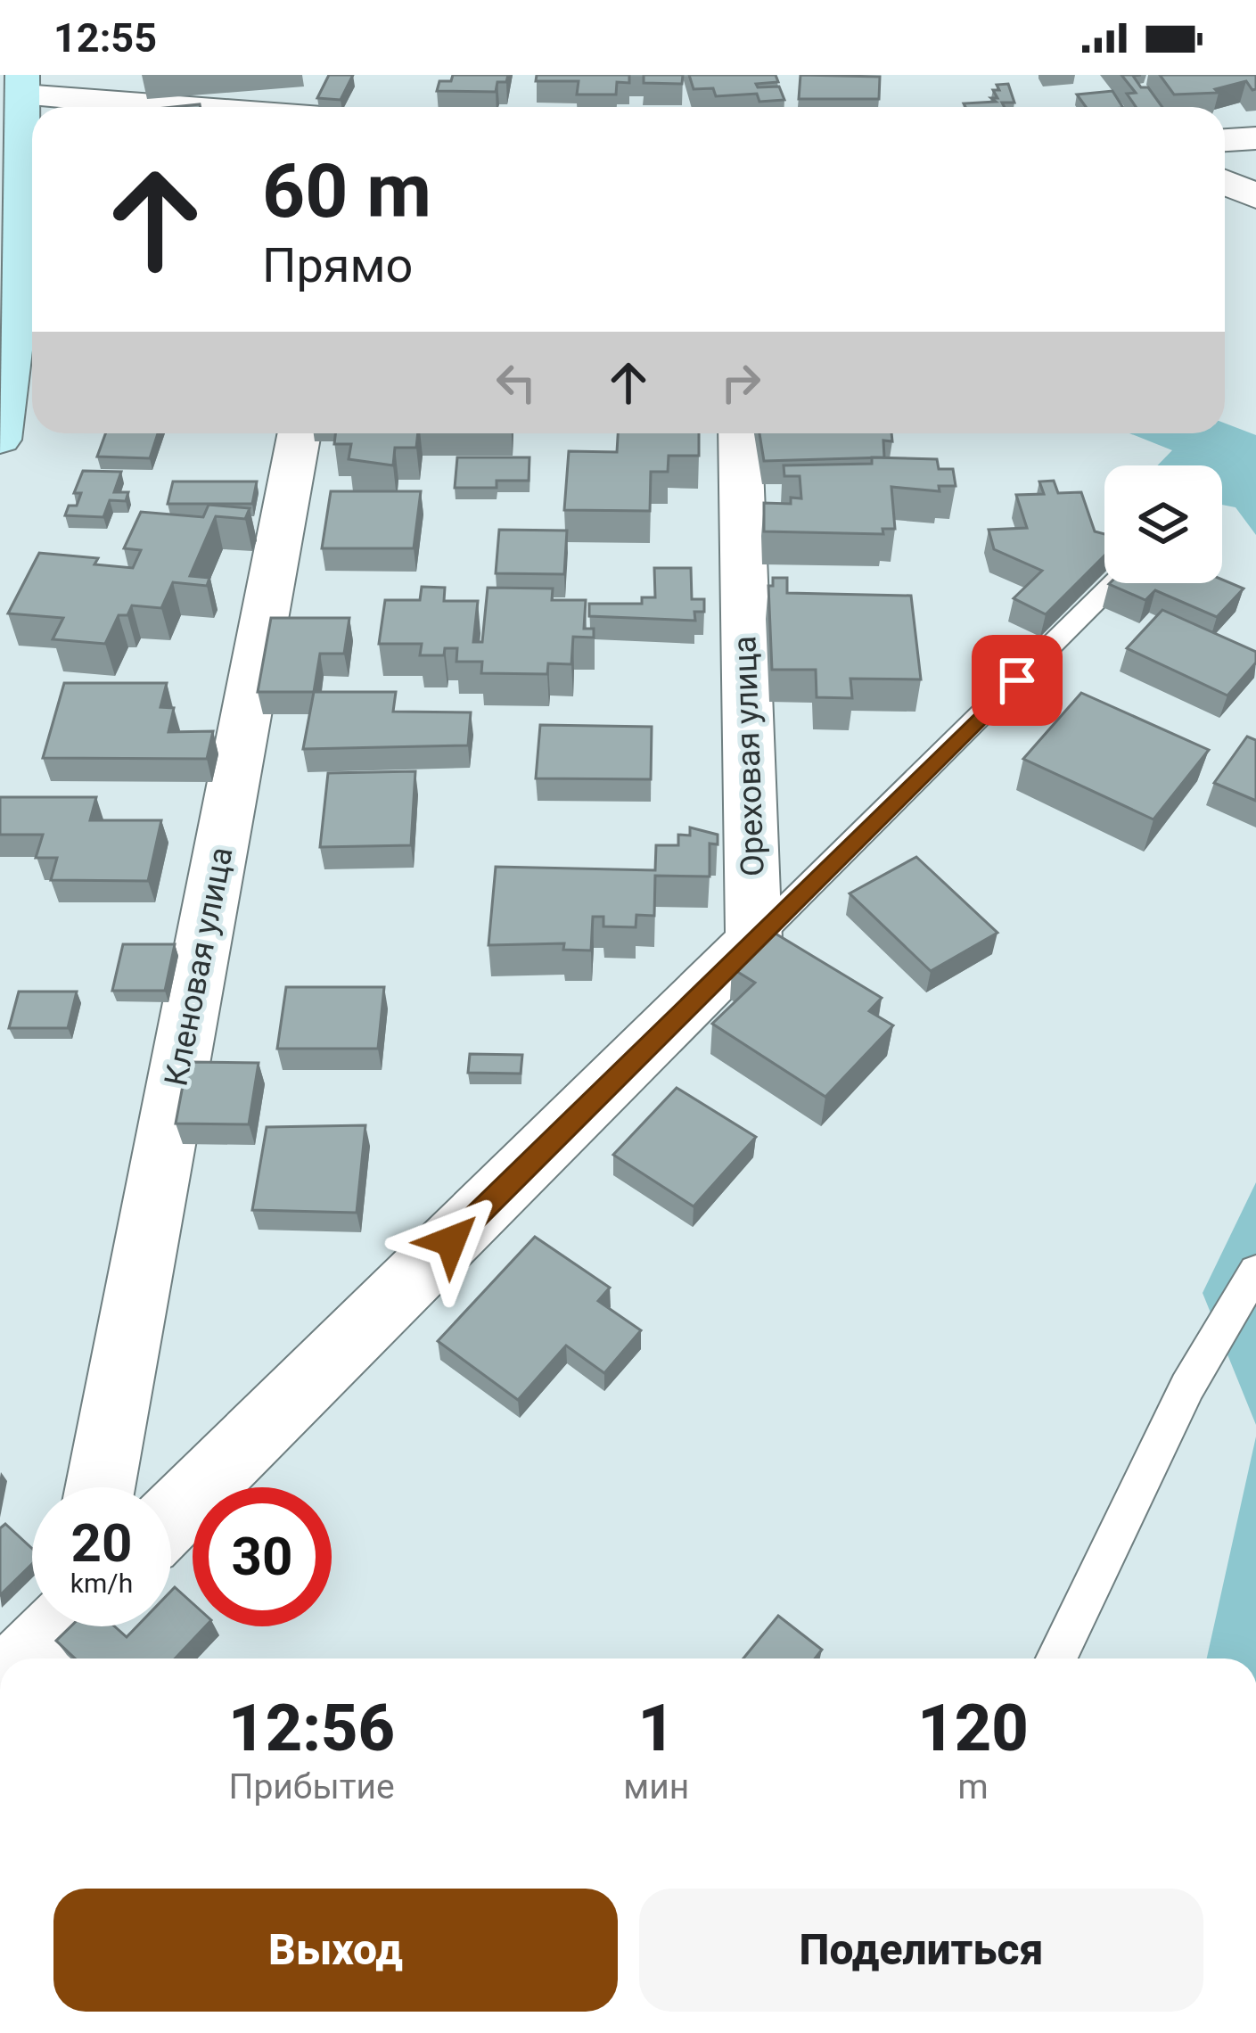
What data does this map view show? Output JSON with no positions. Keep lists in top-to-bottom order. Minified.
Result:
{"streets":{"street":["Ореховая улица","Кленовая улица"]},"page":{"status":"12:55","turn":["60 m","Прямо"],"speed":"20 km/h","limit":"30","eta":["12:56","Прибытие","1","мин","120","m"],"buttons":["Выход","Поделиться"]}}
